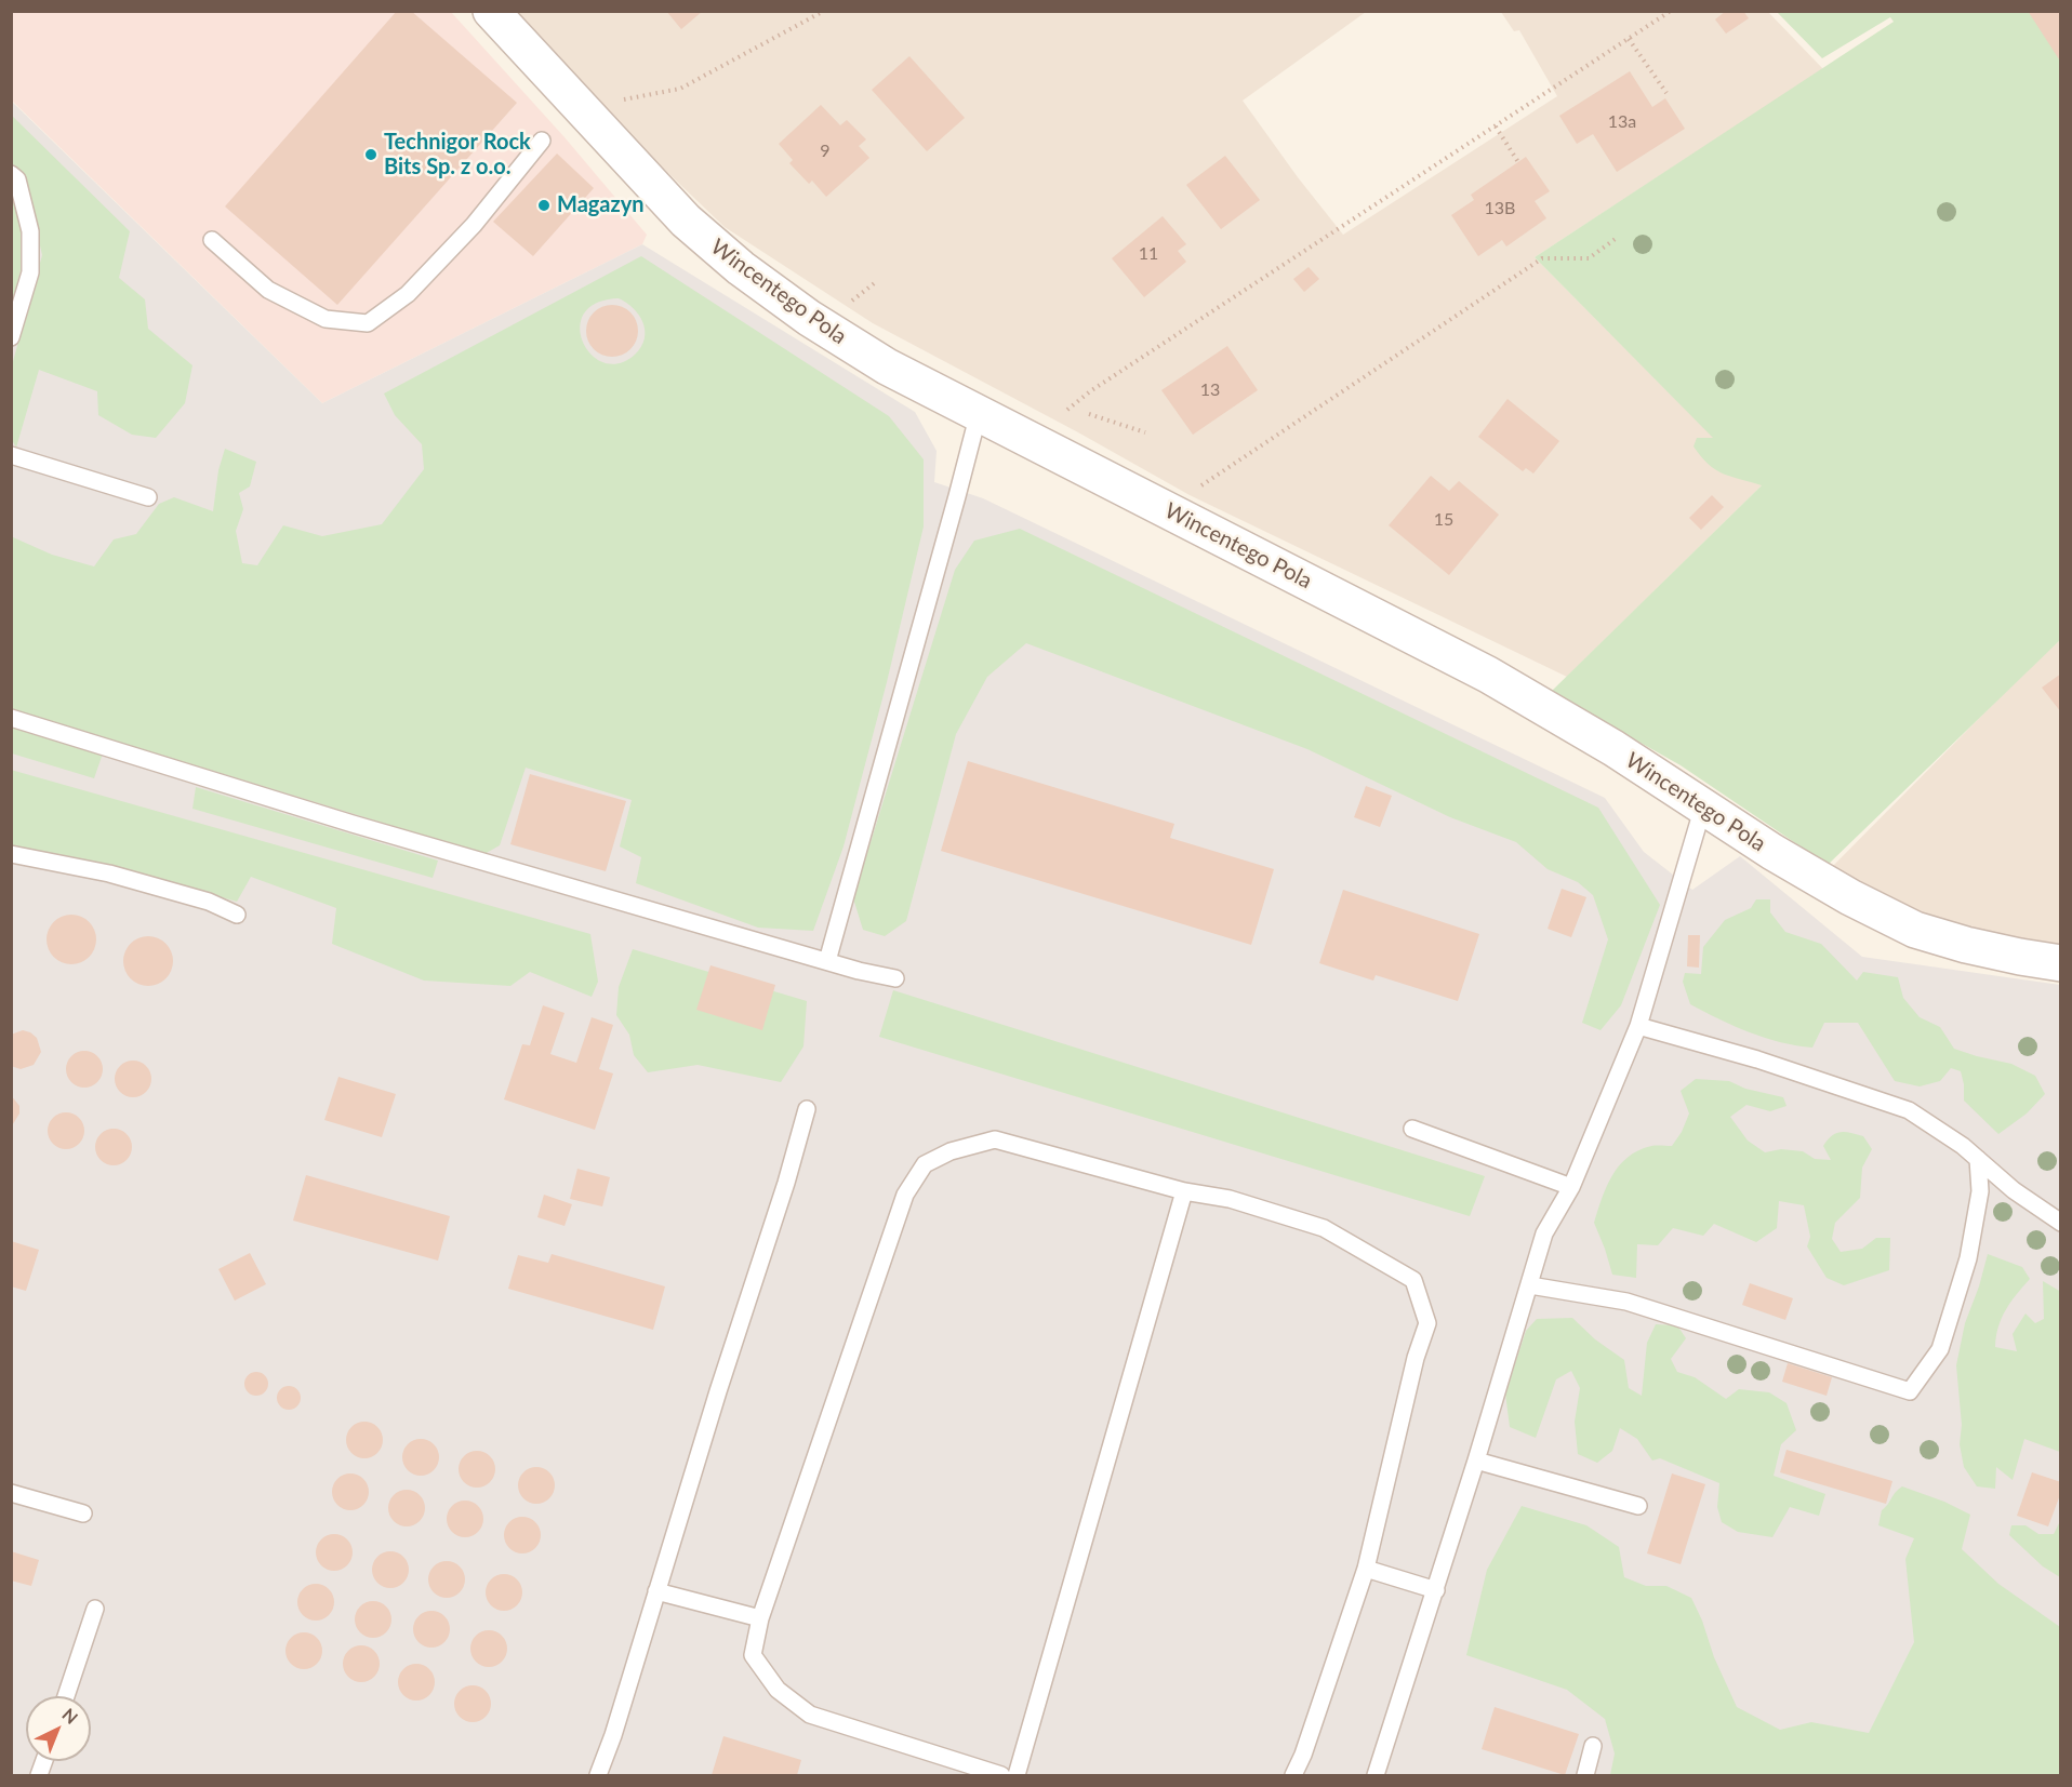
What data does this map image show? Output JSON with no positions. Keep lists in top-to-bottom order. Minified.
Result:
{"streets":{"street":["Wincentego Pola"]},"places":["Technigor Rock Bits Sp. z o.o.","Magazyn"],"house_numbers":["13a","9","13B","11","13","15"],"north":"top right"}
